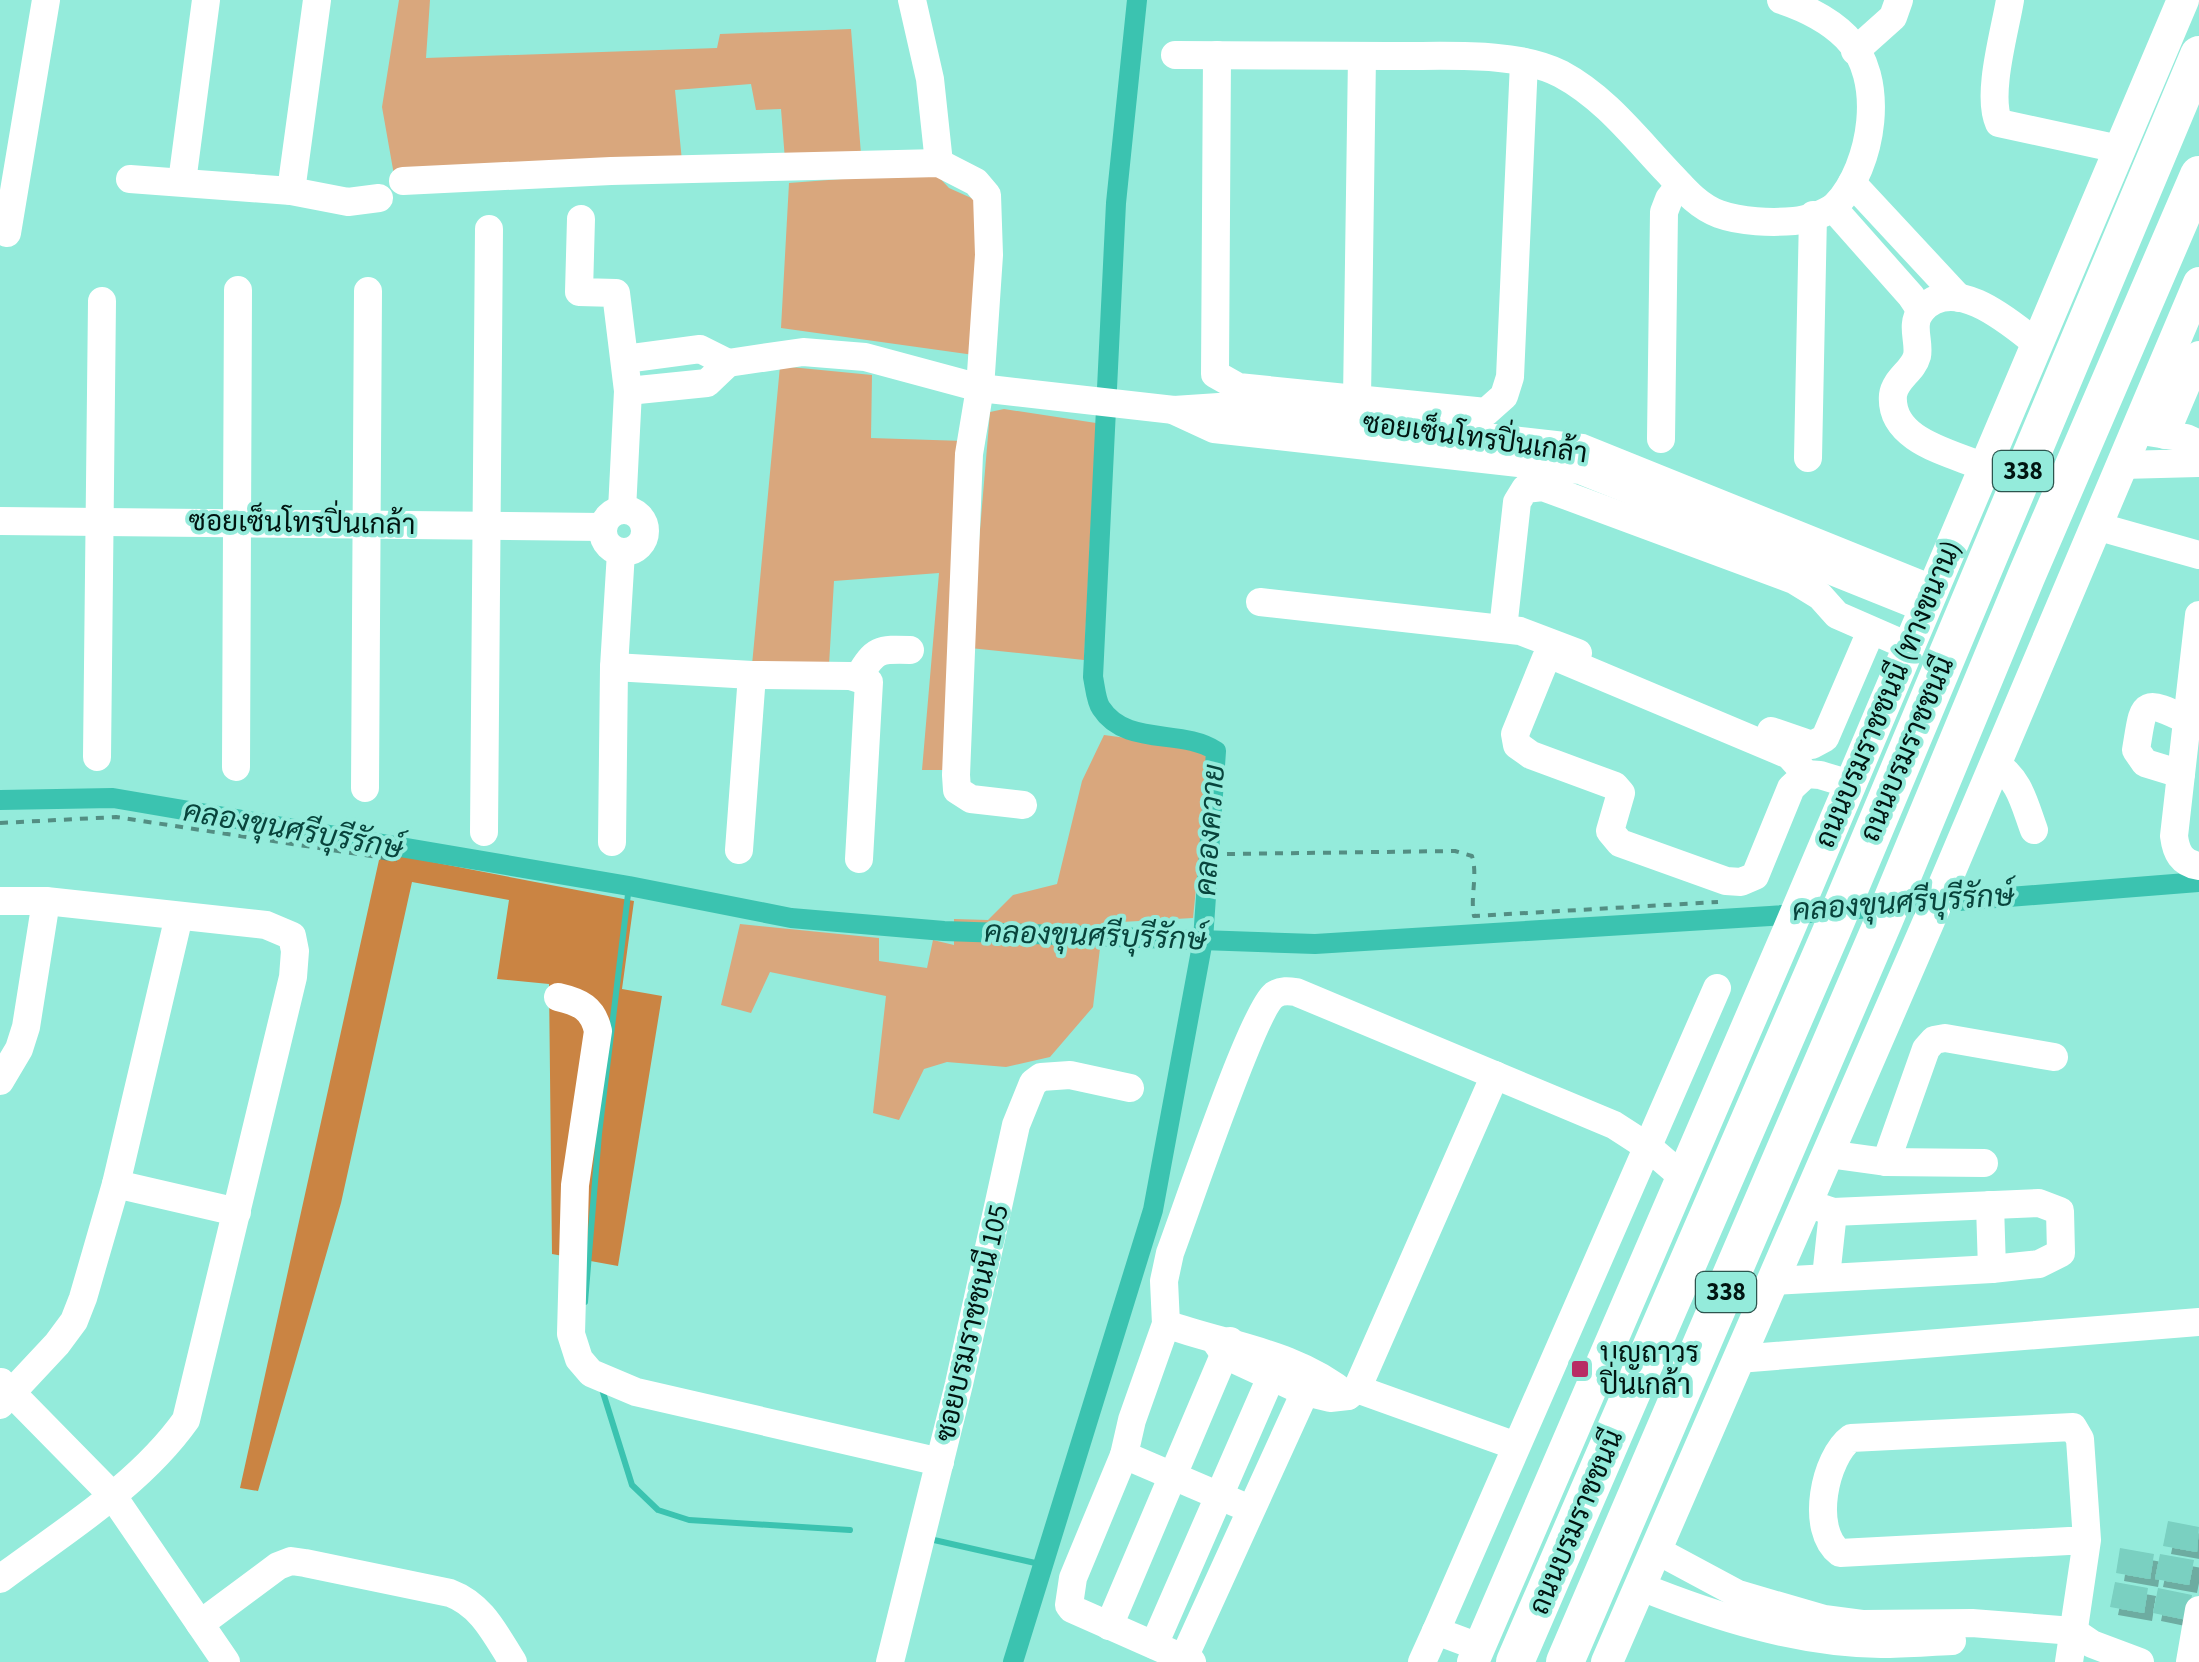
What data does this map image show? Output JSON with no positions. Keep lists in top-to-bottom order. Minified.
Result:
{"streets":{"highway":["338","ถนนบรมราชชนนี"],"main road":["ถนนบรมราชชนนี (ทางขนาน)"],"street":["ซอยเซ็นโทรปิ่นเกล้า","ซอยบรมราชชนนี 105"]},"crossings":[["ซอยเซ็นโทรปิ่นเกล้า","ถนนบรมราชชนนี (ทางขนาน)"]],"water":["คลองขุนศรีบุรีรักษ์","คลองควาย"],"places":{"transit":["บุญถาวร ปิ่นเกล้า"]}}
